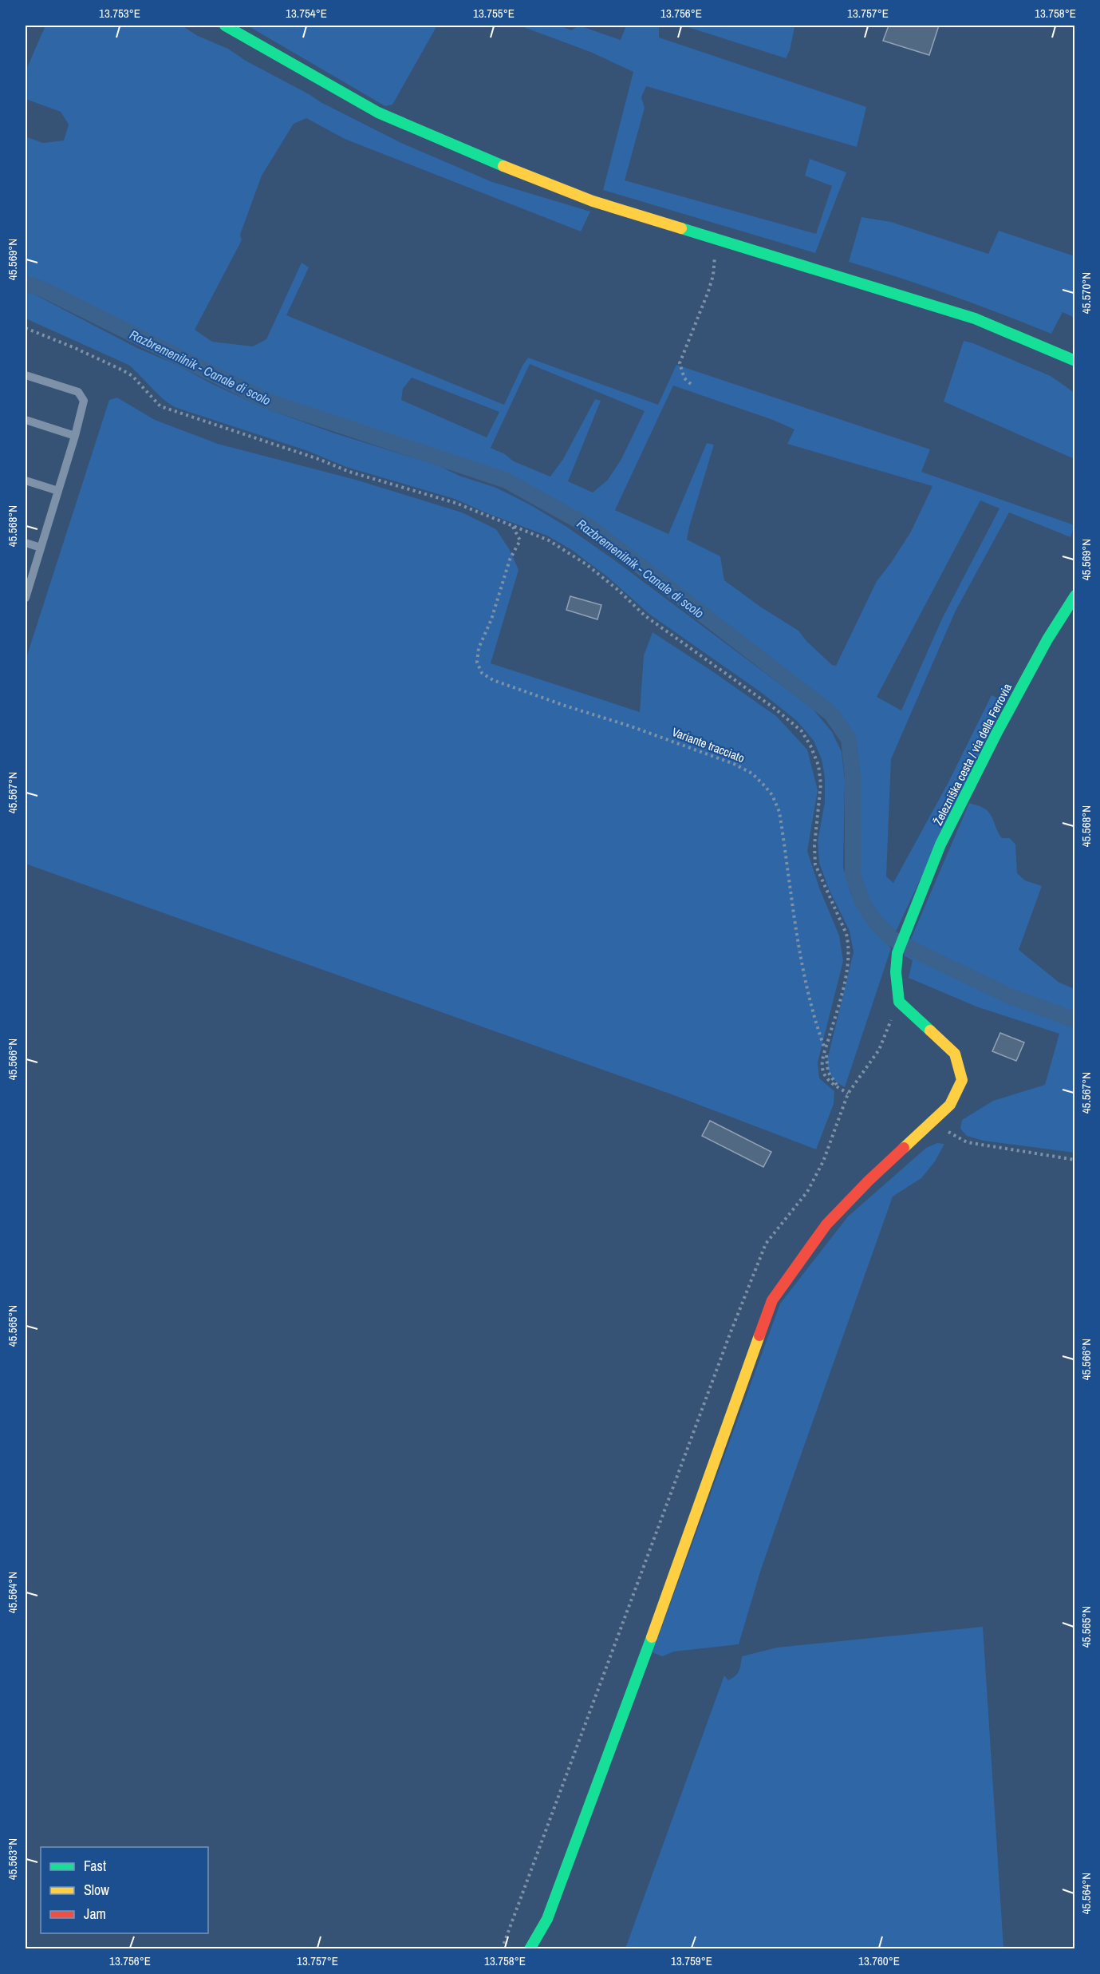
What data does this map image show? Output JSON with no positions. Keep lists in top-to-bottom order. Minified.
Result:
{"streets":{"street":["Železniška cesta / via della Ferrovia"],"path":["Variante tracciato"]},"water":["Razbremenilnik - Canale di scolo"],"legend":["Fast","Slow","Jam"],"coordinates":["13.753°E","13.754°E","13.755°E","13.756°E","13.757°E","13.758°E","45.569°N","45.570°N","45.568°N","45.567°N","45.566°N","45.565°N","45.564°N","45.563°N","13.759°E","13.760°E"]}
